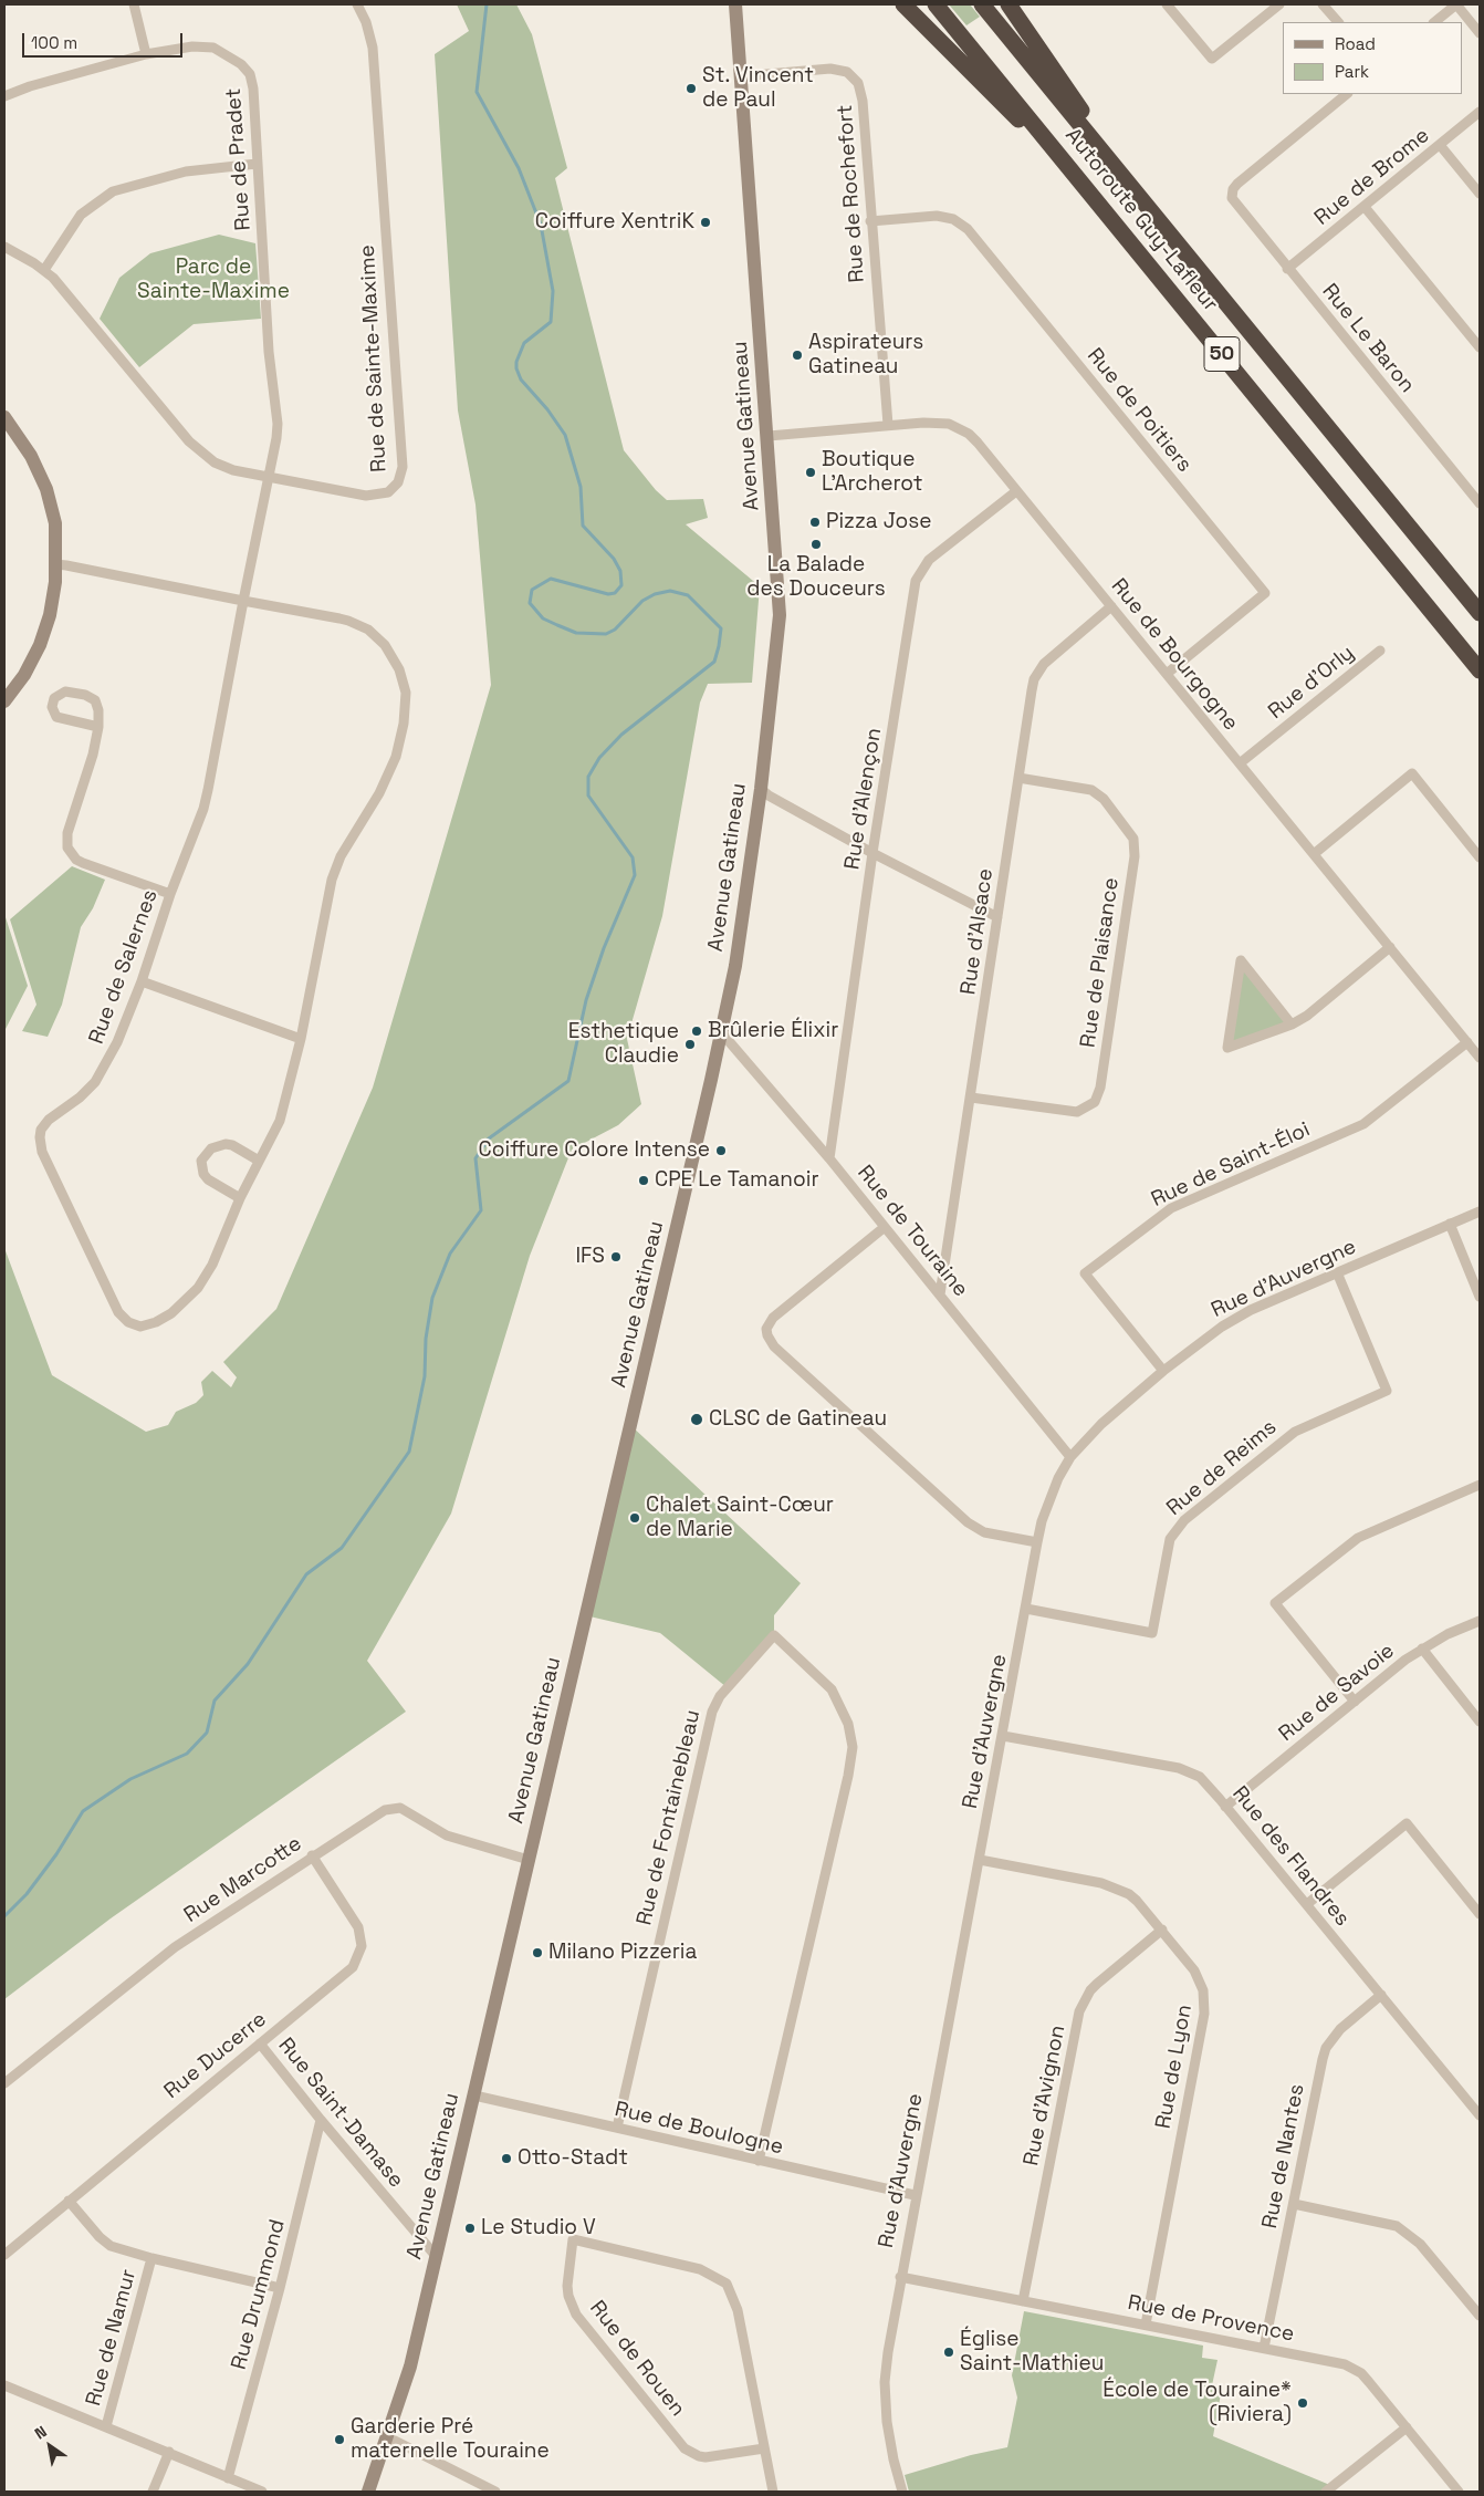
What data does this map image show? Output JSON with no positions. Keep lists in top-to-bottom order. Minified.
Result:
{"streets":{"highway":["Autoroute Guy-Lafleur","50"],"street":["Rue de Pradet","Rue de Brome","Rue de Rochefort","Rue Le Baron","Rue de Sainte-Maxime","Rue de Poitiers","Avenue Gatineau","Rue de Bourgogne","Rue d'Orly","Rue d'Alençon","Rue d'Alsace","Rue de Plaisance","Rue de Salernes","Rue de Saint-Éloi","Rue de Touraine","Rue d'Auvergne","Rue de Reims","Rue de Savoie","Rue de Fontainebleau","Rue des Flandres","Rue Marcotte","Rue Ducerre","Rue de Lyon","Rue d'Avignon","Rue Saint-Damase","Rue de Boulogne","Rue de Nantes","Rue Drummond","Rue de Provence","Rue de Namur","Rue de Rouen"]},"crossings":[["Rue de Pradet","Rue de Sainte-Maxime"],["Rue de Pradet","Rue de Salernes"],["Rue de Brome","Rue Le Baron"],["Rue de Rochefort","Rue de Poitiers"],["Rue de Rochefort","Avenue Gatineau"],["Rue de Rochefort","Rue de Bourgogne"],["Rue de Poitiers","Rue de Bourgogne"],["Avenue Gatineau","Rue de Bourgogne"],["Avenue Gatineau","Rue de Touraine"],["Avenue Gatineau","Rue Marcotte"],["Avenue Gatineau","Rue Saint-Damase"],["Avenue Gatineau","Rue de Boulogne"],["Rue de Bourgogne","Rue d'Orly"],["Rue de Bourgogne","Rue d'Alençon"],["Rue de Bourgogne","Rue d'Alsace"],["Rue de Bourgogne","Rue de Saint-Éloi"],["Rue d'Alençon","Rue de Touraine"],["Rue d'Alsace","Rue de Plaisance"],["Rue d'Alsace","Rue de Touraine"],["Rue de Saint-Éloi","Rue d'Auvergne"],["Rue de Touraine","Rue d'Auvergne"],["Rue d'Auvergne","Rue de Reims"],["Rue d'Auvergne","Rue des Flandres"],["Rue d'Auvergne","Rue de Lyon"],["Rue d'Auvergne","Rue de Boulogne"],["Rue d'Auvergne","Rue de Provence"],["Rue de Savoie","Rue des Flandres"],["Rue de Fontainebleau","Rue de Boulogne"],["Rue des Flandres","Rue de Nantes"],["Rue Marcotte","Rue Ducerre"],["Rue Ducerre","Rue Saint-Damase"],["Rue de Lyon","Rue d'Avignon"],["Rue de Lyon","Rue de Provence"],["Rue d'Avignon","Rue de Provence"],["Rue Saint-Damase","Rue Drummond"],["Rue de Nantes","Rue de Provence"]],"parks":["Parc de Sainte-Maxime"],"places":["St. Vincent de Paul","Coiffure XentriK","Aspirateurs Gatineau","Boutique L'Archerot","Pizza Jose","La Balade des Douceurs","Brûlerie Élixir","Esthetique Claudie","Coiffure Colore Intense","CPE Le Tamanoir","IFS","CLSC de Gatineau","Chalet Saint-Cœur de Marie","Milano Pizzeria","Otto-Stadt","Le Studio V","Église Saint-Mathieu","École de Touraine* (Riviera)","Garderie Pré maternelle Touraine"],"legend":["Road","Park"],"scale_bar":"100 m","north":"top left"}
